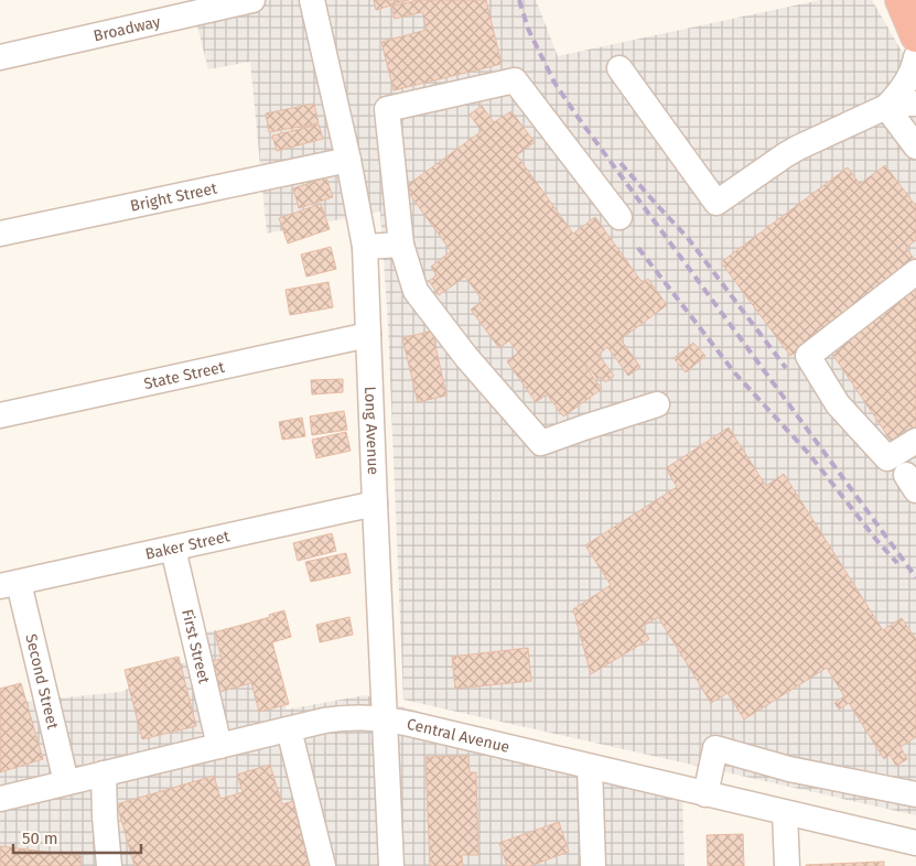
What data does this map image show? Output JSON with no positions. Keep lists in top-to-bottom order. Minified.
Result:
{"streets":{"street":["Broadway","Bright Street","State Street","Long Avenue","Baker Street","First Street","Second Street","Central Avenue"]},"crossings":[["Bright Street","Long Avenue"],["State Street","Long Avenue"],["Long Avenue","Baker Street"],["Long Avenue","Central Avenue"],["Baker Street","First Street"],["Baker Street","Second Street"],["First Street","Central Avenue"],["Second Street","Central Avenue"]],"scale_bar":"50 m"}
